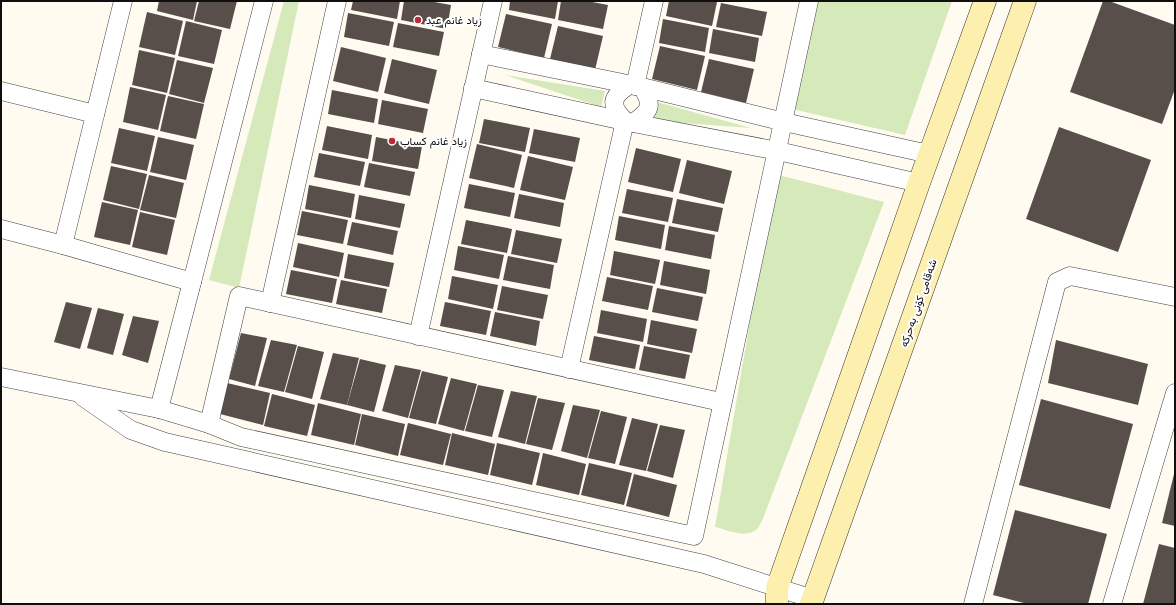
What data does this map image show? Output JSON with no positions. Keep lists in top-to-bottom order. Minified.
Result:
{"streets":{"street":["شەقامی کۆنی بەحرکە"]},"places":["زياد غانم عبد","زياد غانم كساب"]}
